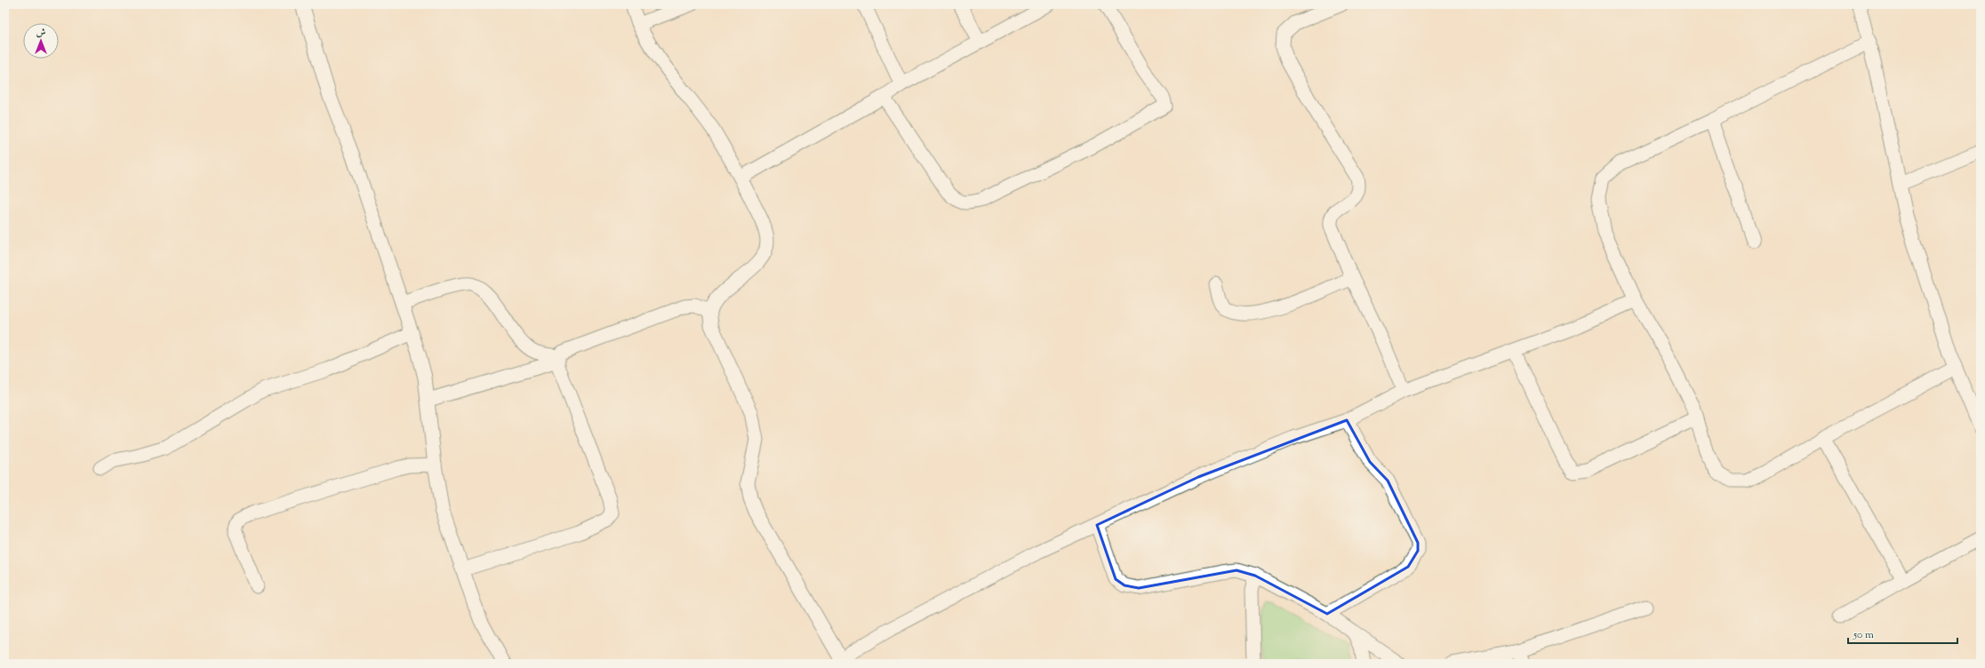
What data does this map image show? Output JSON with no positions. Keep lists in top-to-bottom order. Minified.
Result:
{"scale_bar":"50 m","north":"top"}
